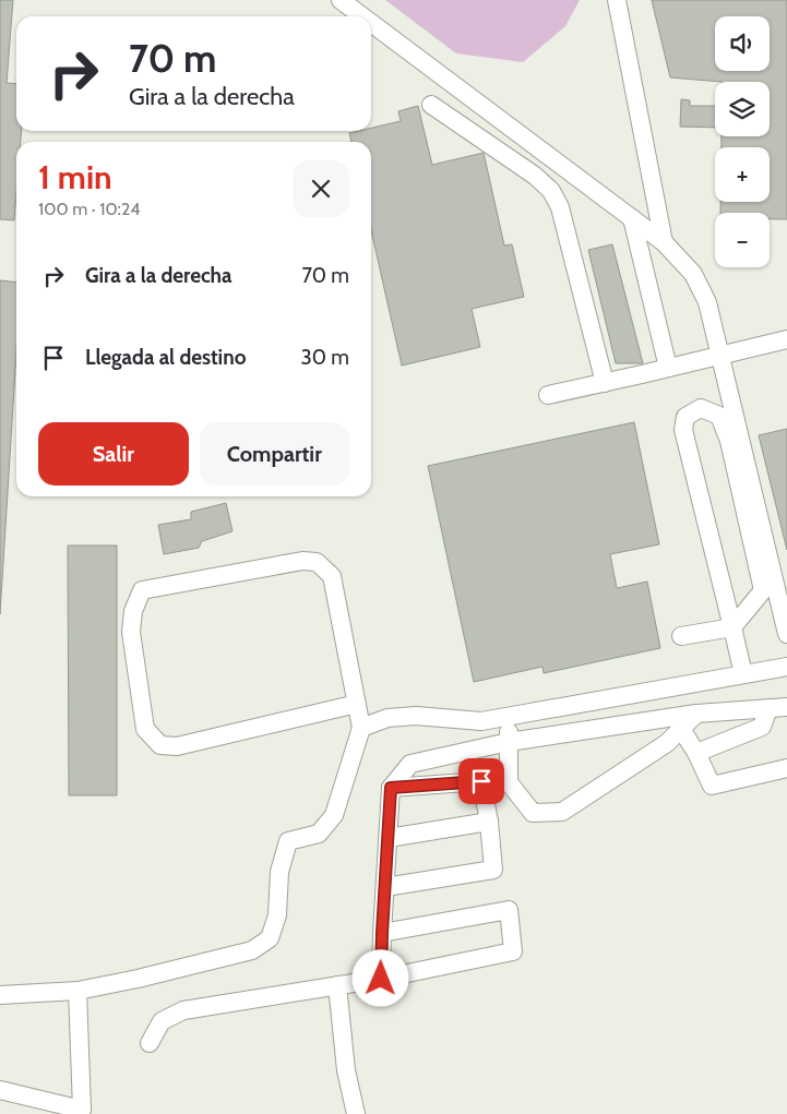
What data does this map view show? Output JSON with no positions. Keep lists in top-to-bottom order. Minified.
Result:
{"page":{"map_buttons":["+","−"],"turn":["70 m","Gira a la derecha"],"heading":["1 min","100 m · 10:24"],"list":[{"name":"Gira a la derecha","value":"70 m"},{"name":"Llegada al destino","value":"30 m"}],"buttons":["Salir","Compartir"]}}
